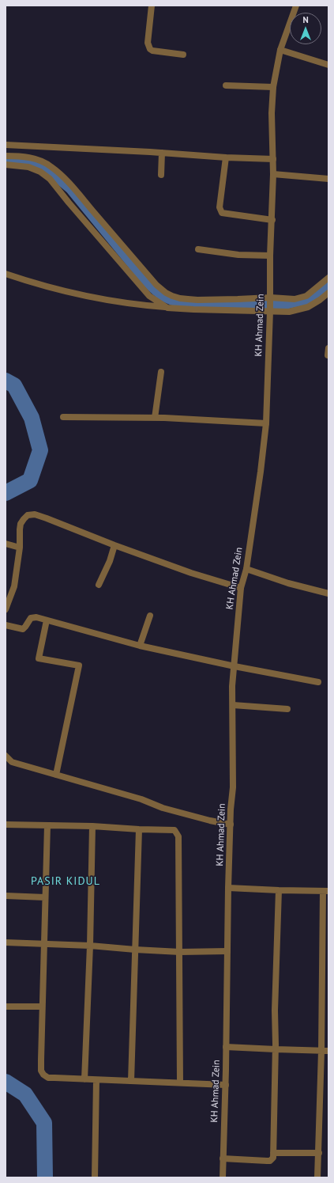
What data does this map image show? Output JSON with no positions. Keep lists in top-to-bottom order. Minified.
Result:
{"streets":{"street":["KH Ahmad Zein"]},"districts":["PASIR KIDUL"],"north":"top"}
